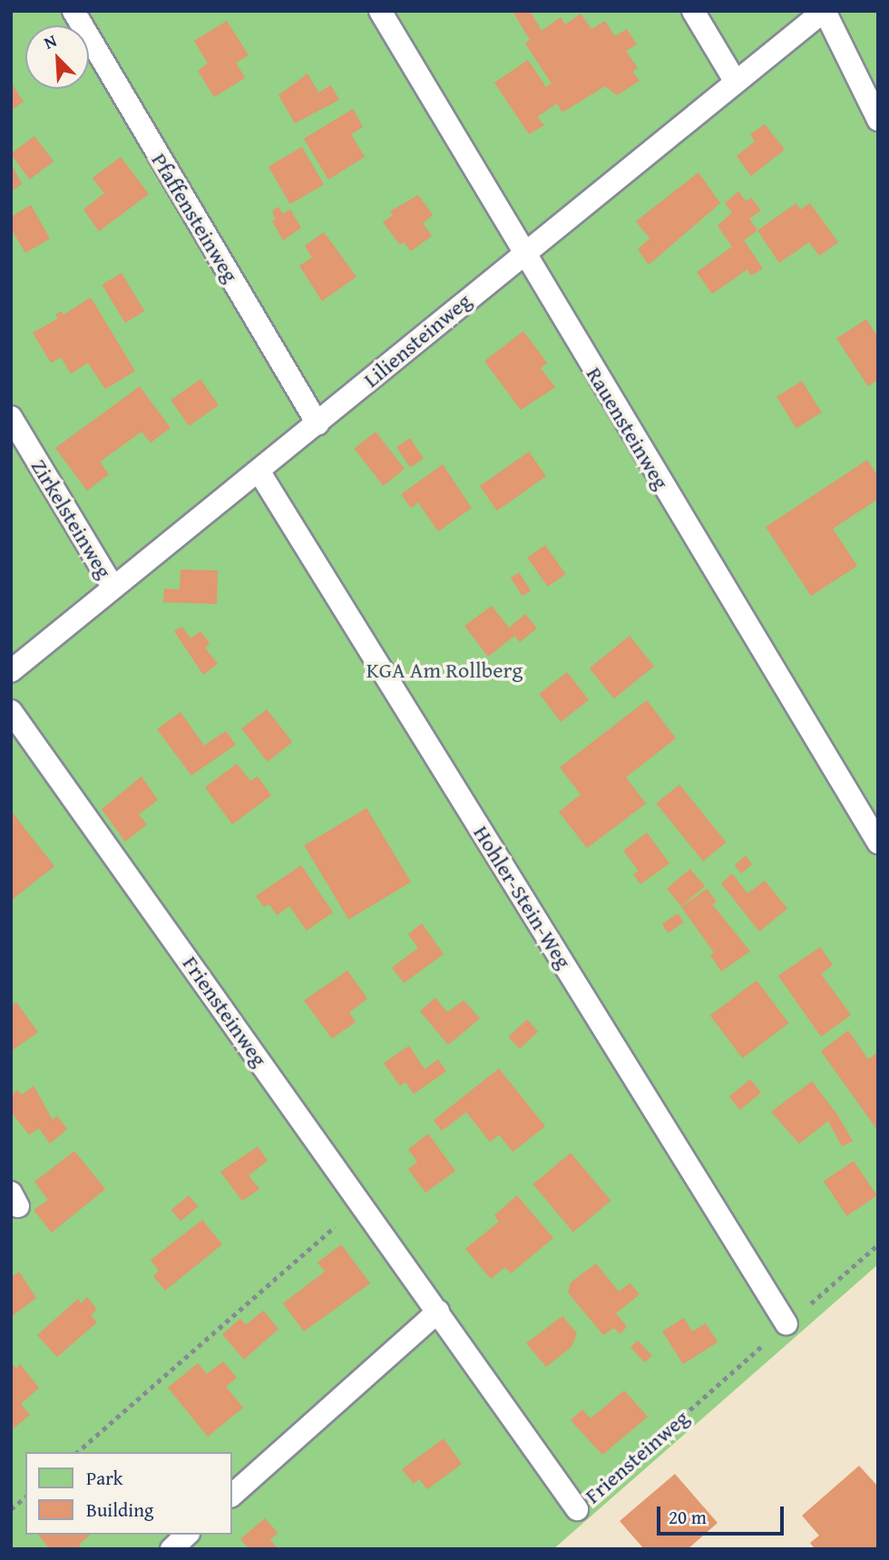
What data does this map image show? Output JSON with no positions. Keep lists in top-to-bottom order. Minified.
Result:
{"streets":{"lane":["Pfaffensteinweg","Liliensteinweg","Rauensteinweg","Zirkelsteinweg","Hohler-Stein-Weg","Friensteinweg"]},"crossings":[["Pfaffensteinweg","Liliensteinweg"],["Liliensteinweg","Rauensteinweg"],["Liliensteinweg","Zirkelsteinweg"],["Liliensteinweg","Hohler-Stein-Weg"],["Hohler-Stein-Weg","Friensteinweg"]],"parks":["KGA Am Rollberg"],"legend":["Park","Building"],"scale_bar":"20 m","north":"top left"}
